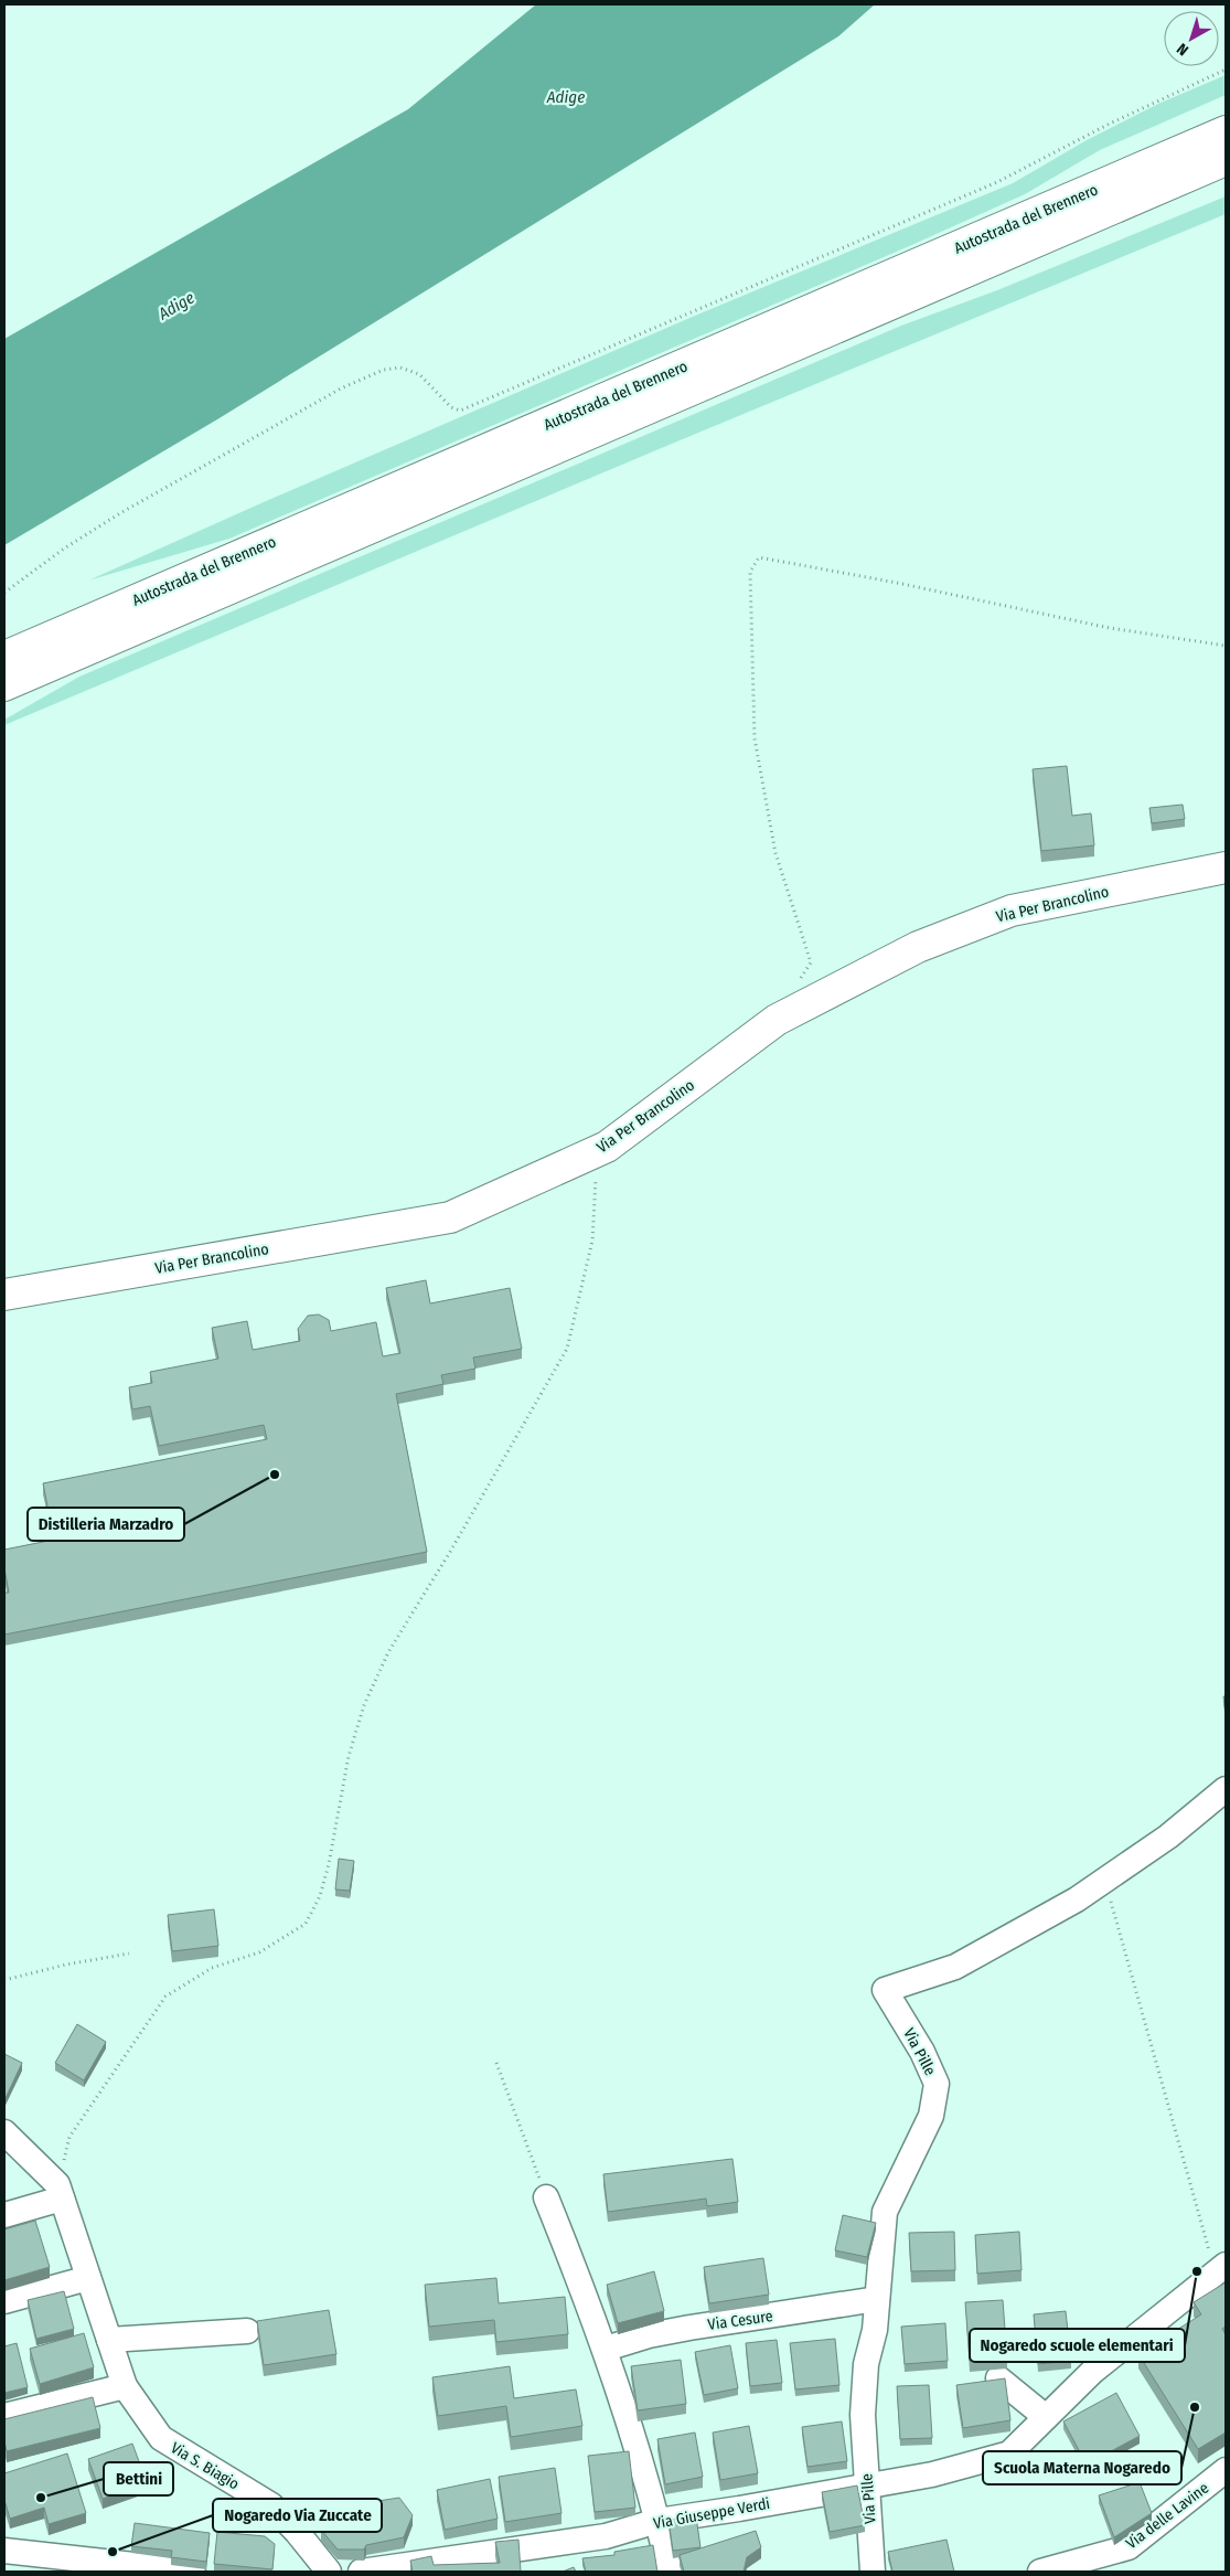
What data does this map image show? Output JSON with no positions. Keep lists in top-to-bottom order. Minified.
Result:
{"streets":{"main road":["Autostrada del Brennero","Via Per Brancolino"],"street":["Via Pille","Via Cesure","Via S. Biagio","Via Giuseppe Verdi","Via delle Lavine"]},"crossings":[["Via Pille","Via Cesure"],["Via Pille","Via Giuseppe Verdi"]],"water":["Adige"],"places":["Distilleria Marzadro","Nogaredo scuole elementari","Scuola Materna Nogaredo","Bettini","Nogaredo Via Zuccate"],"north":"bottom left"}
